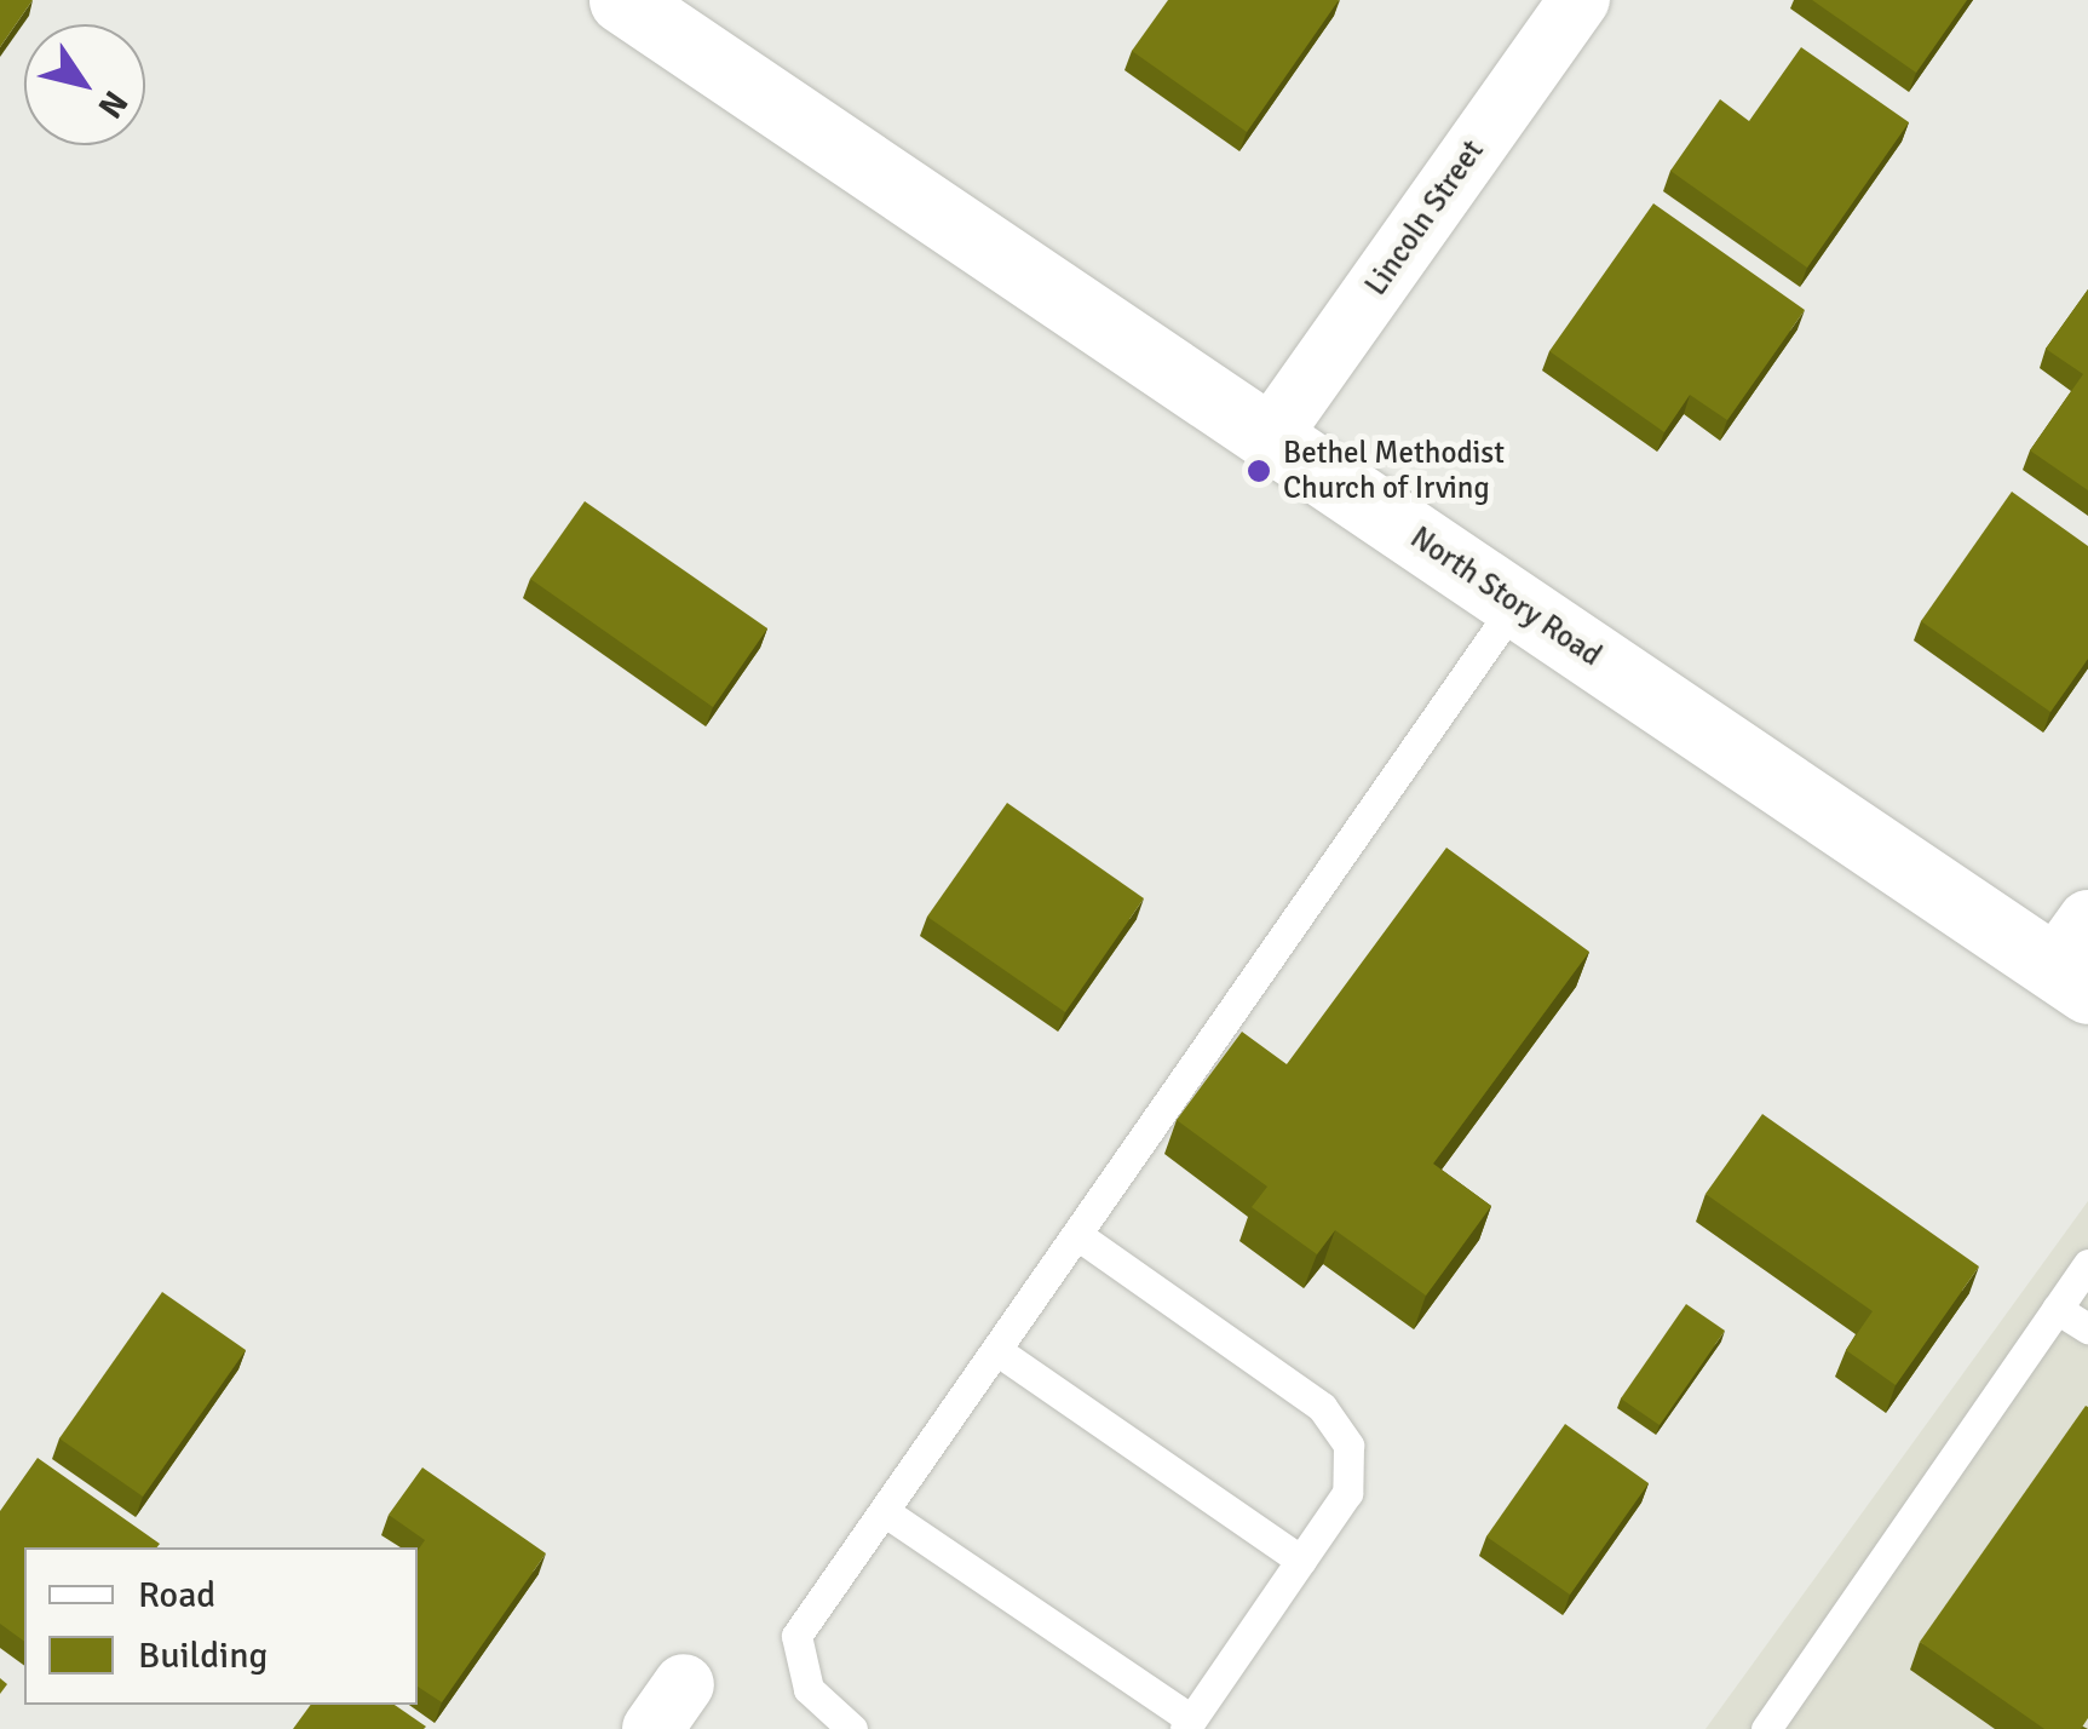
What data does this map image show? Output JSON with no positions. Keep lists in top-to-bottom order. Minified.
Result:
{"streets":{"main road":["North Story Road"],"street":["Lincoln Street"]},"crossings":[["Lincoln Street","North Story Road"]],"places":["Bethel Methodist Church of Irving"],"legend":["Road","Building"],"north":"bottom right"}
